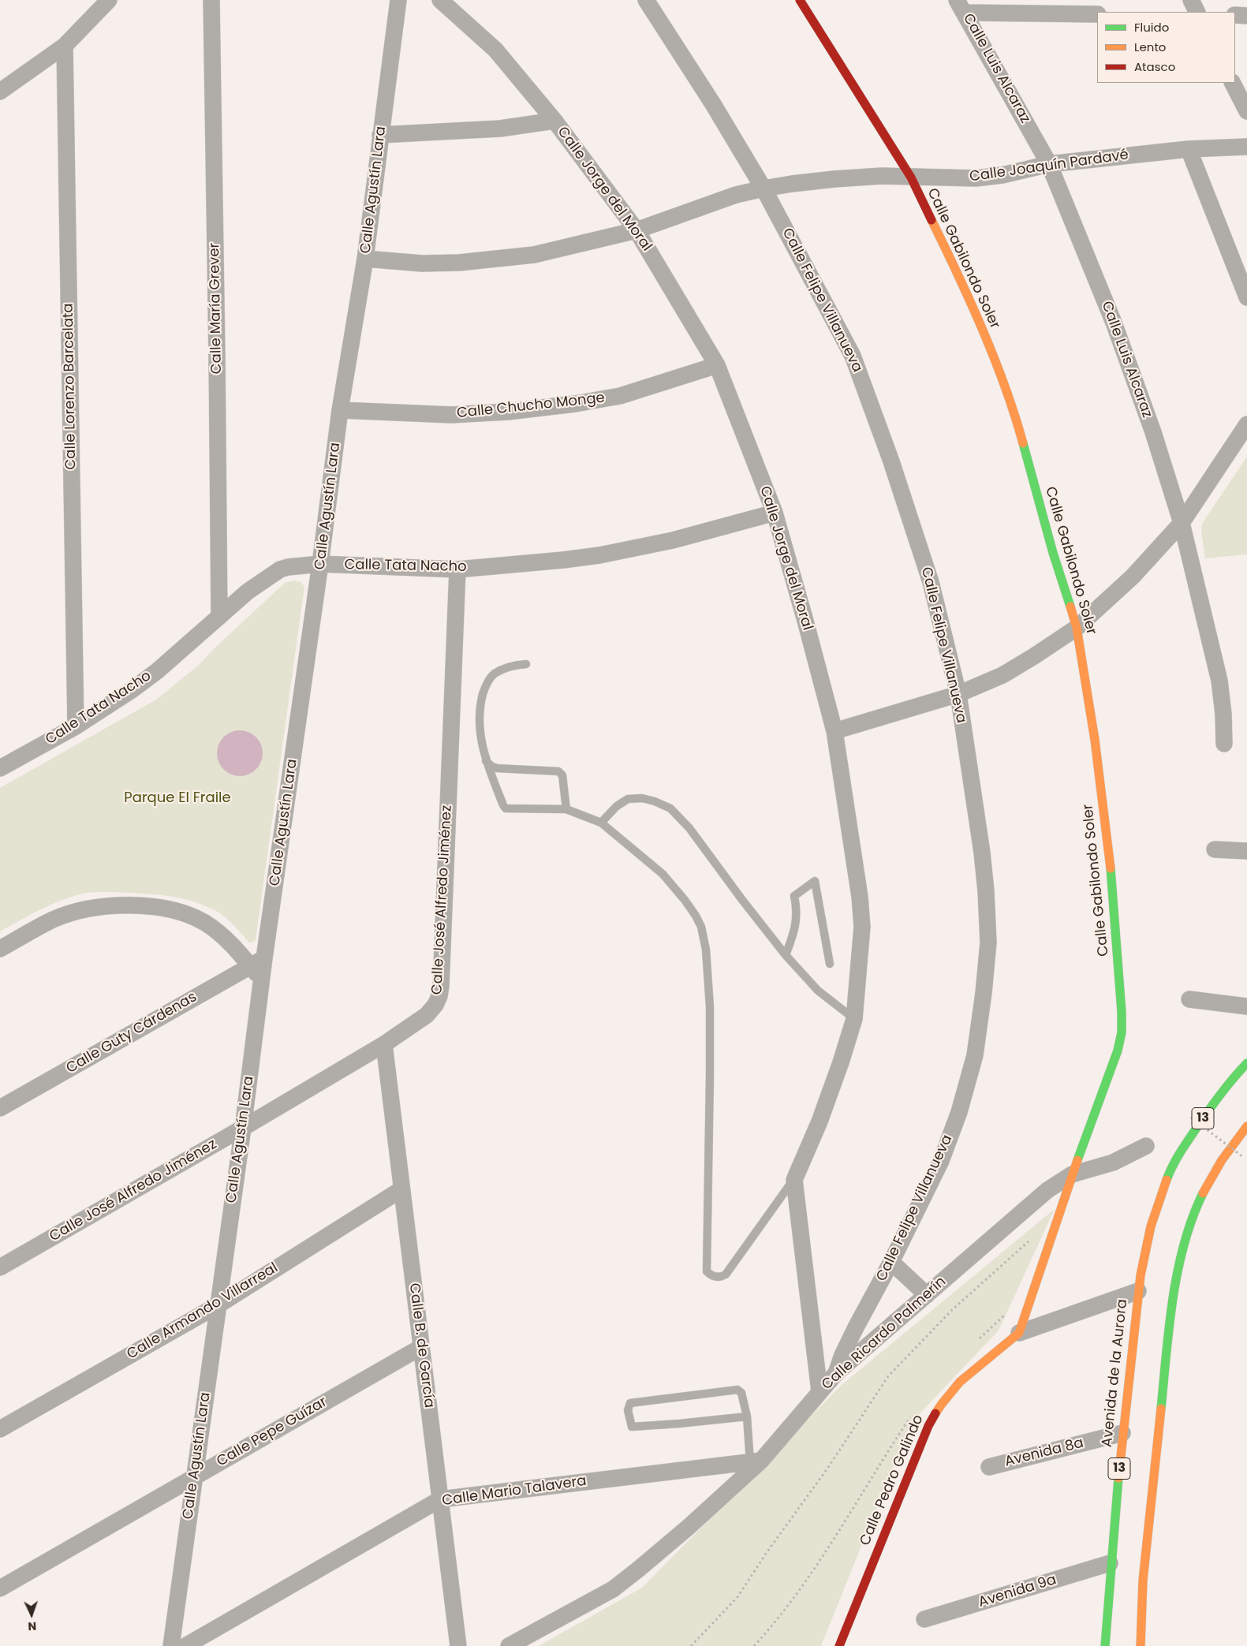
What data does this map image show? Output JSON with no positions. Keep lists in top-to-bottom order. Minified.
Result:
{"streets":{"street":["Calle Luis Alcaraz","Calle Joaquín Pardavé","Calle Jorge del Moral","Calle Agustín Lara","Calle Gabilondo Soler","Calle Felipe Villanueva","Calle María Grever","Calle Lorenzo Barcelata","Calle Chucho Monge","Calle Tata Nacho","Calle José Alfredo Jiménez","Calle Guty Cárdenas","13","Calle Armando Villarreal","Calle Ricardo Palmerín","Calle B. de García","Avenida de la Aurora","Calle Pepe Guízar","Avenida 8a","Calle Pedro Galindo","Calle Mario Talavera","Avenida 9a"]},"crossings":[["Calle Luis Alcaraz","Calle Joaquín Pardavé"],["Calle Joaquín Pardavé","Calle Jorge del Moral"],["Calle Joaquín Pardavé","Calle Agustín Lara"],["Calle Joaquín Pardavé","Calle Gabilondo Soler"],["Calle Joaquín Pardavé","Calle Felipe Villanueva"],["Calle Jorge del Moral","Calle Chucho Monge"],["Calle Jorge del Moral","Calle Tata Nacho"],["Calle Agustín Lara","Calle Chucho Monge"],["Calle Agustín Lara","Calle Tata Nacho"],["Calle Agustín Lara","Calle José Alfredo Jiménez"],["Calle Agustín Lara","Calle Guty Cárdenas"],["Calle Agustín Lara","Calle Armando Villarreal"],["Calle Agustín Lara","Calle Pepe Guízar"],["Calle Gabilondo Soler","Calle Ricardo Palmerín"],["Calle Felipe Villanueva","Calle Ricardo Palmerín"],["Calle María Grever","Calle Tata Nacho"],["Calle Lorenzo Barcelata","Calle Tata Nacho"],["Calle Tata Nacho","Calle José Alfredo Jiménez"],["Calle José Alfredo Jiménez","Calle B. de García"],["13","Avenida de la Aurora"],["Calle Armando Villarreal","Calle B. de García"],["Calle Ricardo Palmerín","Calle Mario Talavera"],["Calle B. de García","Calle Pepe Guízar"],["Calle B. de García","Calle Mario Talavera"],["Avenida de la Aurora","Avenida 8a"],["Avenida de la Aurora","Avenida 9a"]],"parks":["Parque El Fraile"],"legend":["Fluido","Lento","Atasco"],"north":"bottom"}
